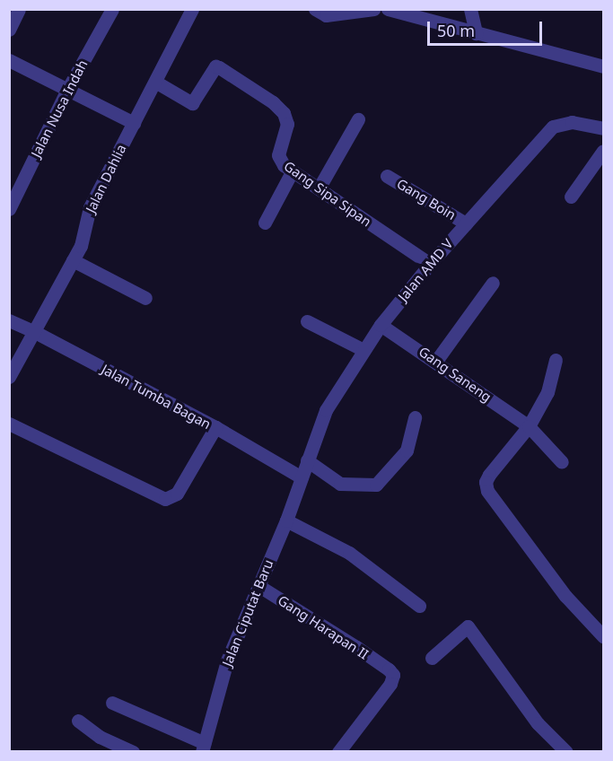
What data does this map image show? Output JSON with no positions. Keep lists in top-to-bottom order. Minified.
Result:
{"streets":{"street":["Jalan Nusa Indah","Jalan Dahlia","Gang Sipa Sipan","Gang Boin","Jalan AMD V","Gang Saneng","Jalan Tumba Bagan","Jalan Ciputat Baru","Gang Harapan II"]},"crossings":[["Jalan Dahlia","Gang Sipa Sipan"],["Jalan Dahlia","Jalan Tumba Bagan"],["Gang Sipa Sipan","Jalan AMD V"],["Gang Boin","Jalan AMD V"],["Jalan AMD V","Gang Saneng"],["Jalan AMD V","Jalan Tumba Bagan"],["Jalan AMD V","Jalan Ciputat Baru"],["Jalan Tumba Bagan","Jalan Ciputat Baru"],["Jalan Ciputat Baru","Gang Harapan II"]],"scale_bar":"50 m"}
